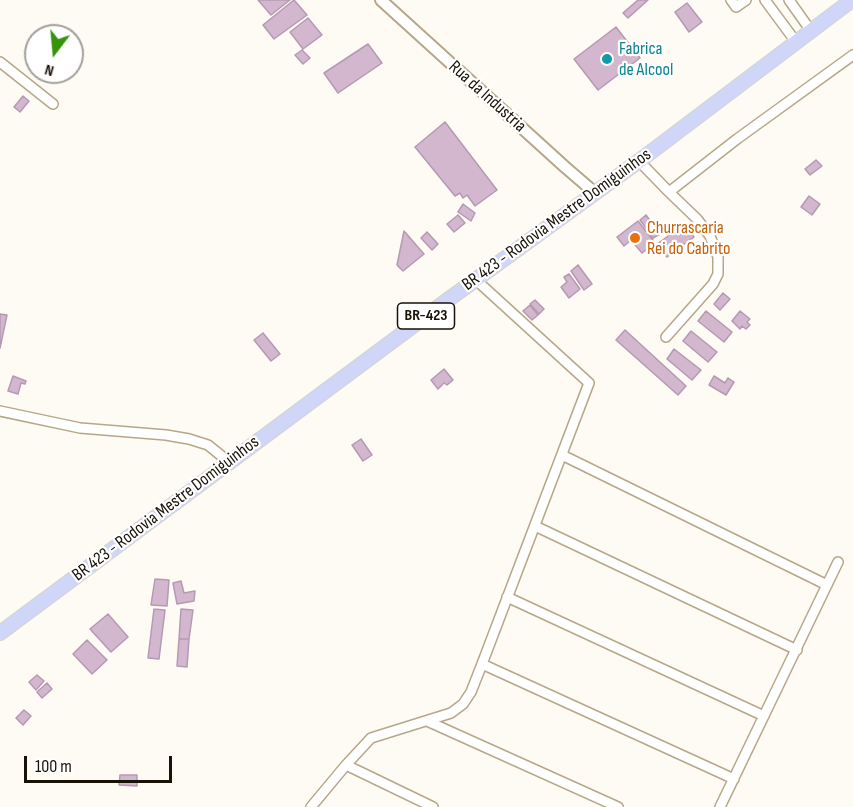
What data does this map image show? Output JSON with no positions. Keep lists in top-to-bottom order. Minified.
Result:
{"streets":{"main road":["BR 423 - Rodovia Mestre Domiguinhos","BR-423"],"street":["Rua da Industria"]},"crossings":[["Rua da Industria","BR 423 - Rodovia Mestre Domiguinhos"]],"places":["Fabrica de Alcool","Churrascaria Rei do Cabrito"],"scale_bar":"100 m","north":"bottom"}
